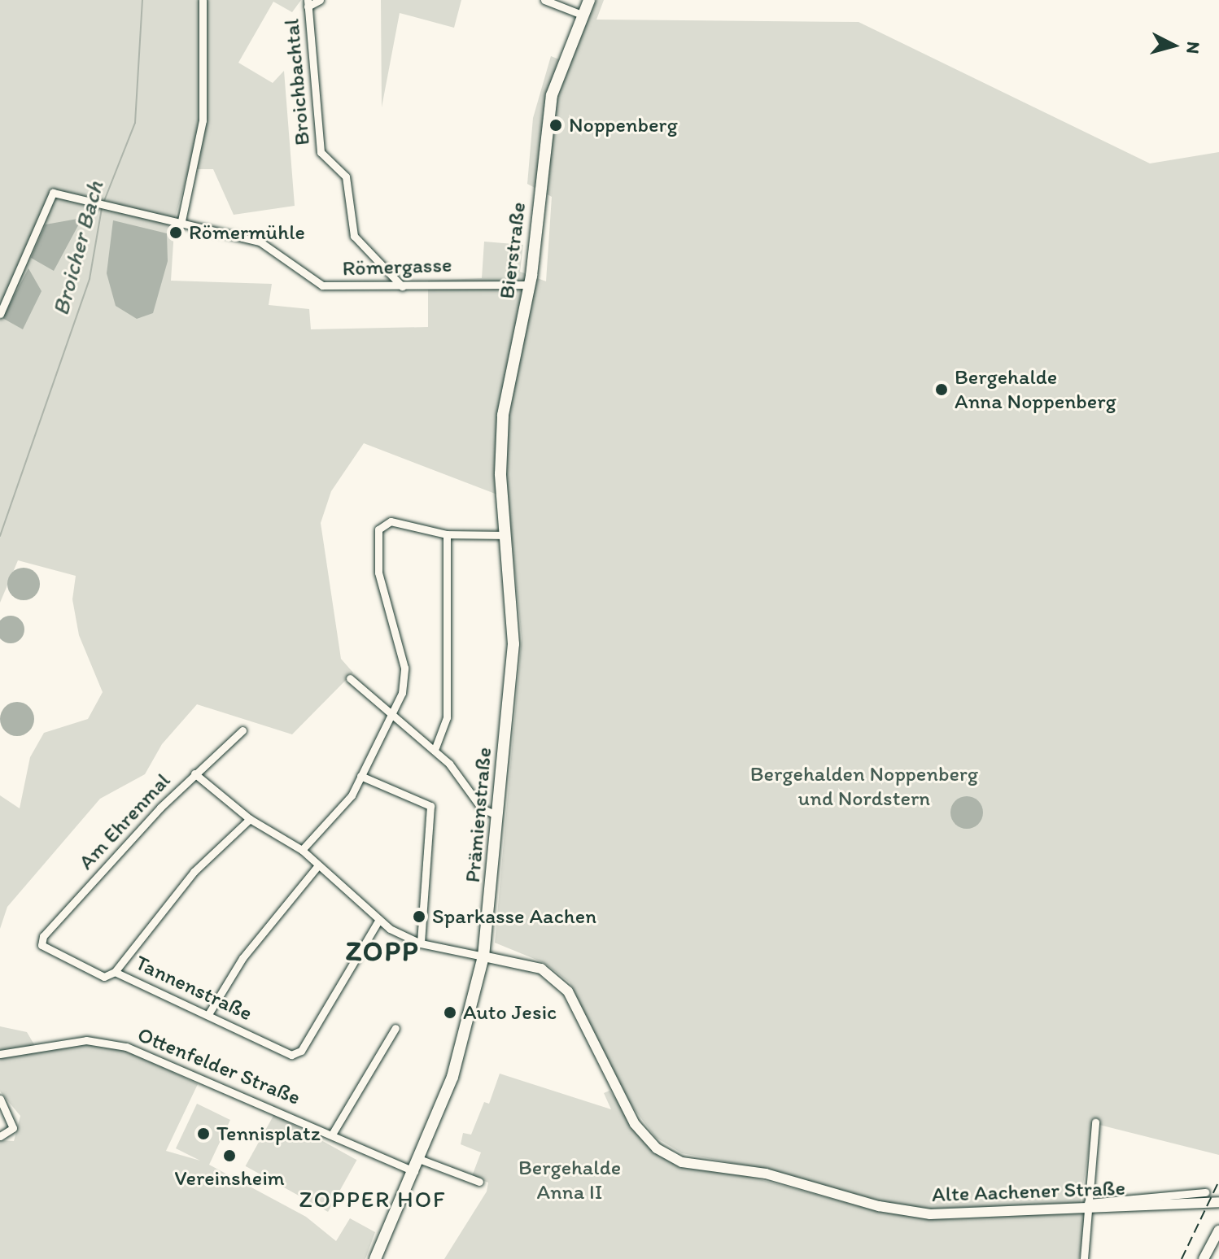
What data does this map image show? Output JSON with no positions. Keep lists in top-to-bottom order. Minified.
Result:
{"streets":{"main road":["Bierstraße","Prämienstraße"],"street":["Broichbachtal","Römergasse","Am Ehrenmal","Tannenstraße","Ottenfelder Straße","Alte Aachener Straße"]},"crossings":[["Broichbachtal","Römergasse"],["Bierstraße","Römergasse"],["Bierstraße","Prämienstraße"],["Prämienstraße","Ottenfelder Straße"],["Prämienstraße","Alte Aachener Straße"],["Am Ehrenmal","Tannenstraße"]],"districts":["ZOPP","ZOPPER HOF"],"water":["Broicher Bach"],"parks":["Bergehalden Noppenberg und Nordstern","Bergehalde Anna II"],"places":["Noppenberg","Römermühle","Bergehalde Anna Noppenberg","Sparkasse Aachen","Auto Jesic","Tennisplatz","Vereinsheim"],"north":"right"}
